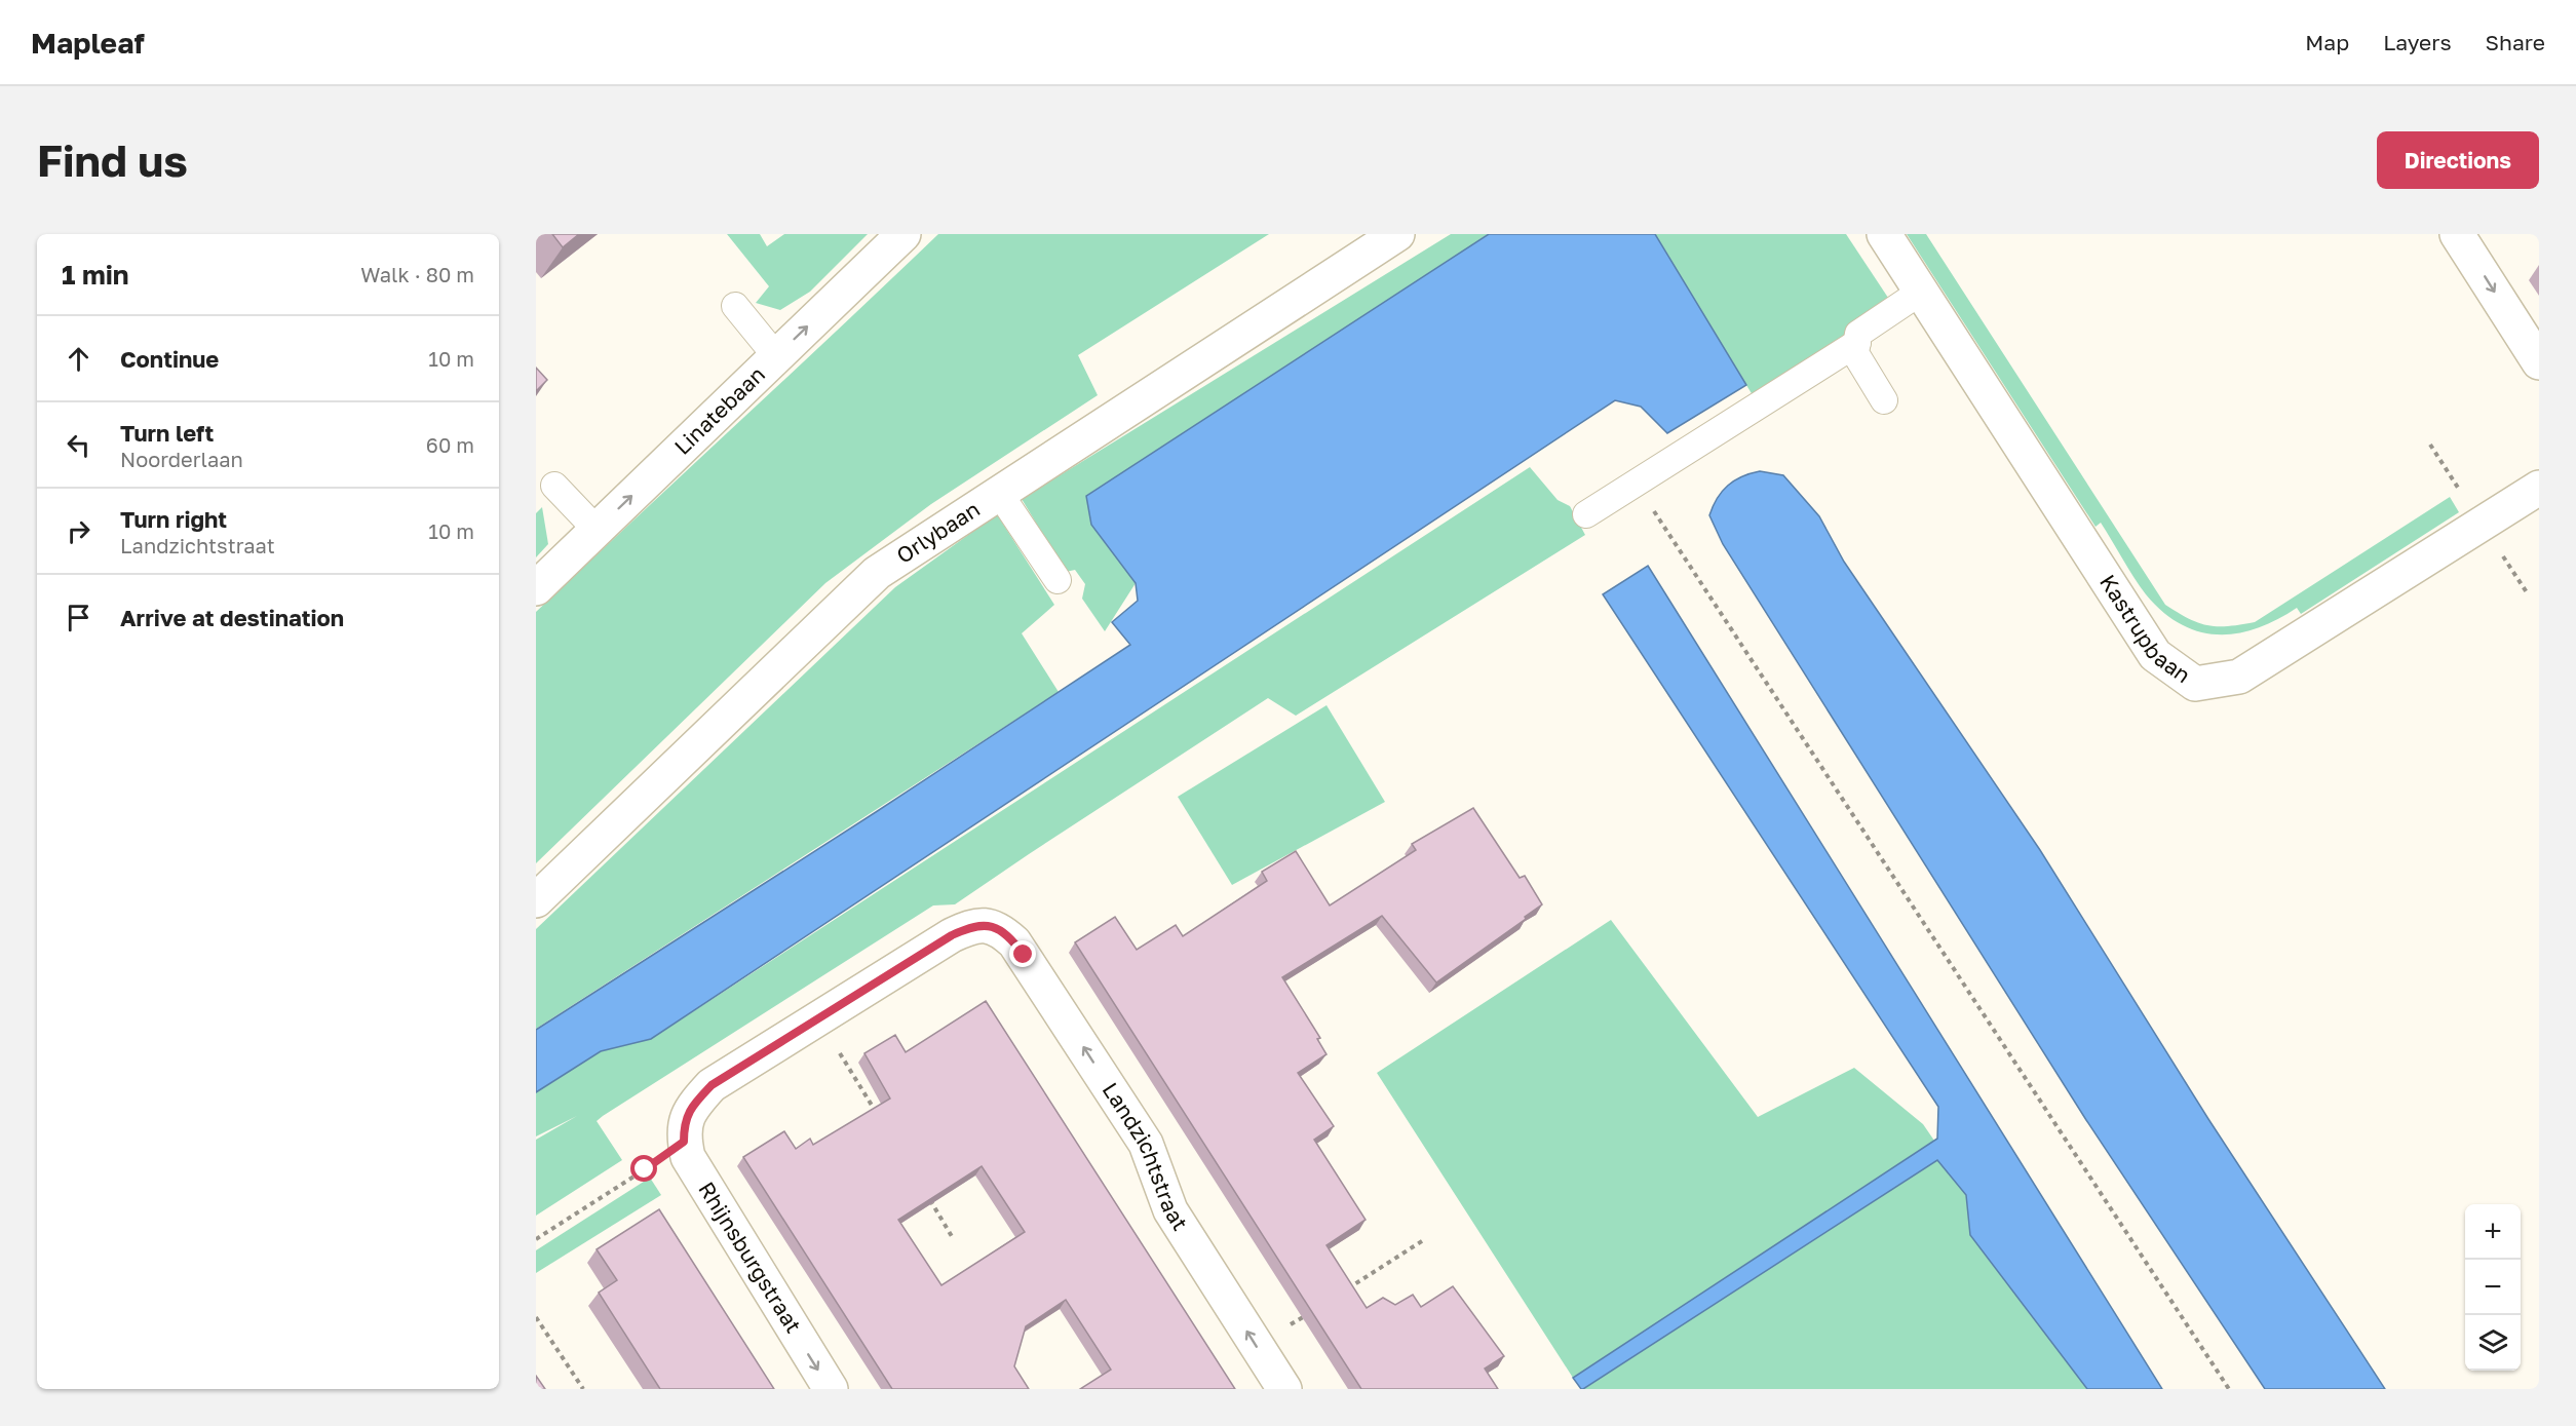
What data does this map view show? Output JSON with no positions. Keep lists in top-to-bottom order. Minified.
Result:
{"streets":{"street":["Linatebaan","Orlybaan","Kastrupbaan","Landzichtstraat","Rhijnsburgstraat"]},"one_way":["Linatebaan","Rhijnsburgstraat"],"page":{"header":"Mapleaf","nav":["Map","Layers","Share"],"buttons":"Directions","title":"Find us","heading":["1 min","Walk · 80 m"],"list":[["Continue","10 m"],["Turn left","Noorderlaan","60 m"],["Turn right","Landzichtstraat","10 m"],"Arrive at destination"],"map_buttons":["+","−"]}}
